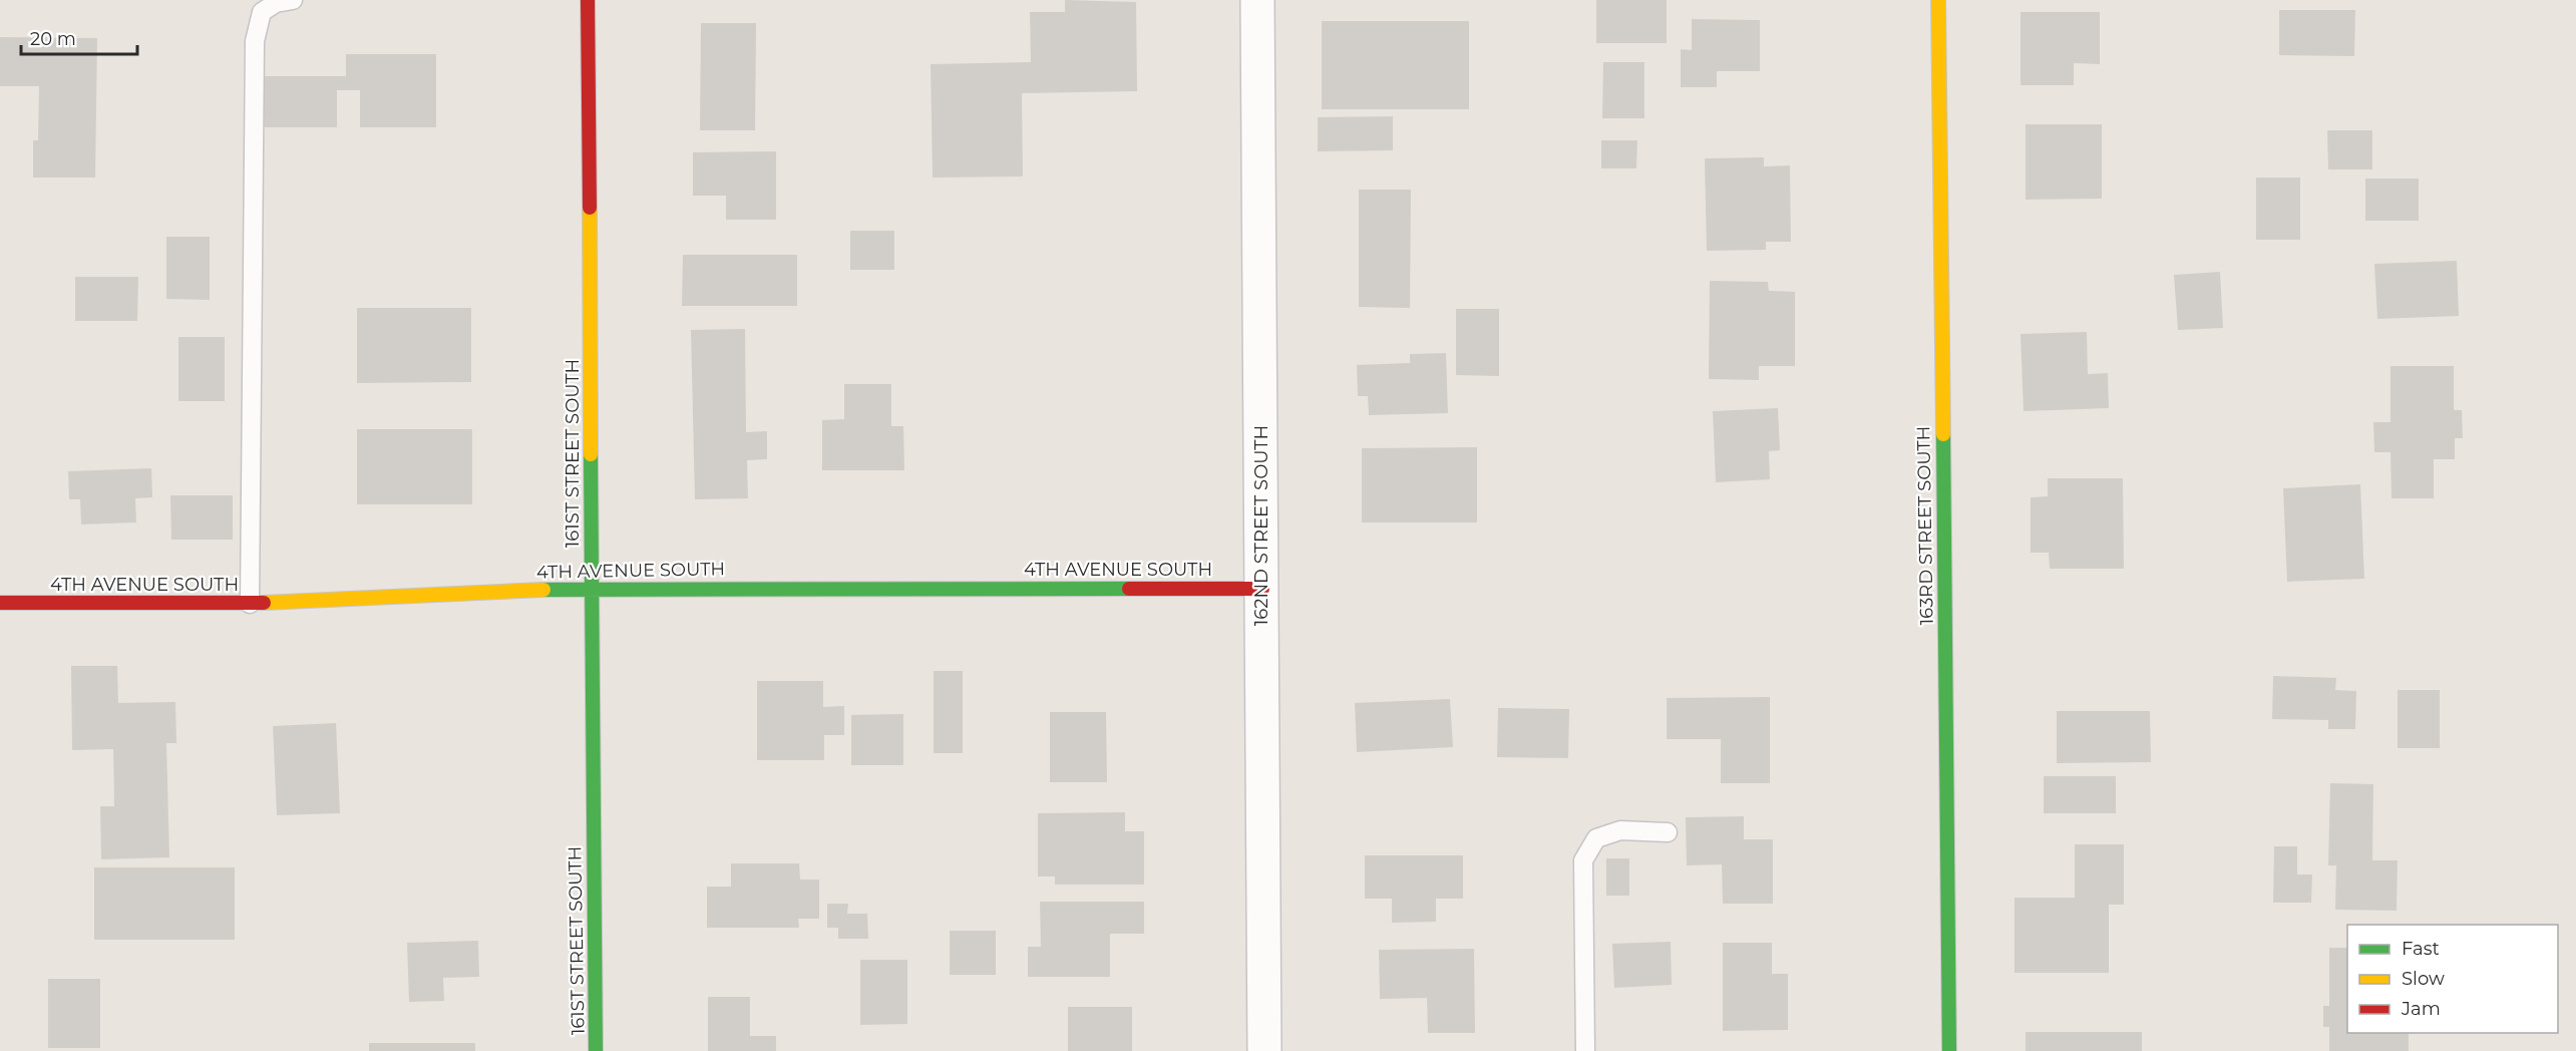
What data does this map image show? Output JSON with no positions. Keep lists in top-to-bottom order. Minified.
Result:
{"streets":{"street":["161ST STREET SOUTH","162ND STREET SOUTH","163RD STREET SOUTH","4TH AVENUE SOUTH"]},"crossings":[["161ST STREET SOUTH","4TH AVENUE SOUTH"],["162ND STREET SOUTH","4TH AVENUE SOUTH"]],"legend":["Fast","Slow","Jam"],"scale_bar":"20 m"}
